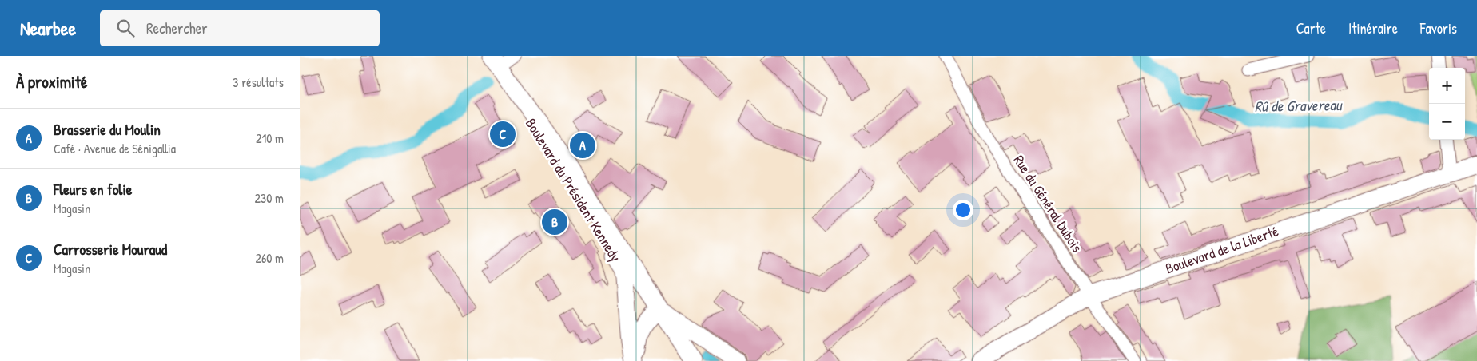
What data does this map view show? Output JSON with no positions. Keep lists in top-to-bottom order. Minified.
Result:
{"streets":{"main road":["Boulevard du Président Kennedy","Boulevard de la Liberté"],"street":["Rue du Général Dubois"]},"crossings":[["Rue du Général Dubois","Boulevard de la Liberté"]],"water":["Rû de Gravereau"],"page":{"header":"Nearbee","search":"Rechercher","nav":["Carte","Itinéraire","Favoris"],"heading":["À proximité","3 résultats"],"map_buttons":["+","−"],"list":[{"mark":"A","name":"Brasserie du Moulin","note":"Café · Avenue de Sénigallia","value":"210 m"},{"mark":"B","name":"Fleurs en folie","note":"Magasin","value":"230 m"},{"mark":"C","name":"Carrosserie Mouraud","note":"Magasin","value":"260 m"}],"pins":["C","A","B"]}}
